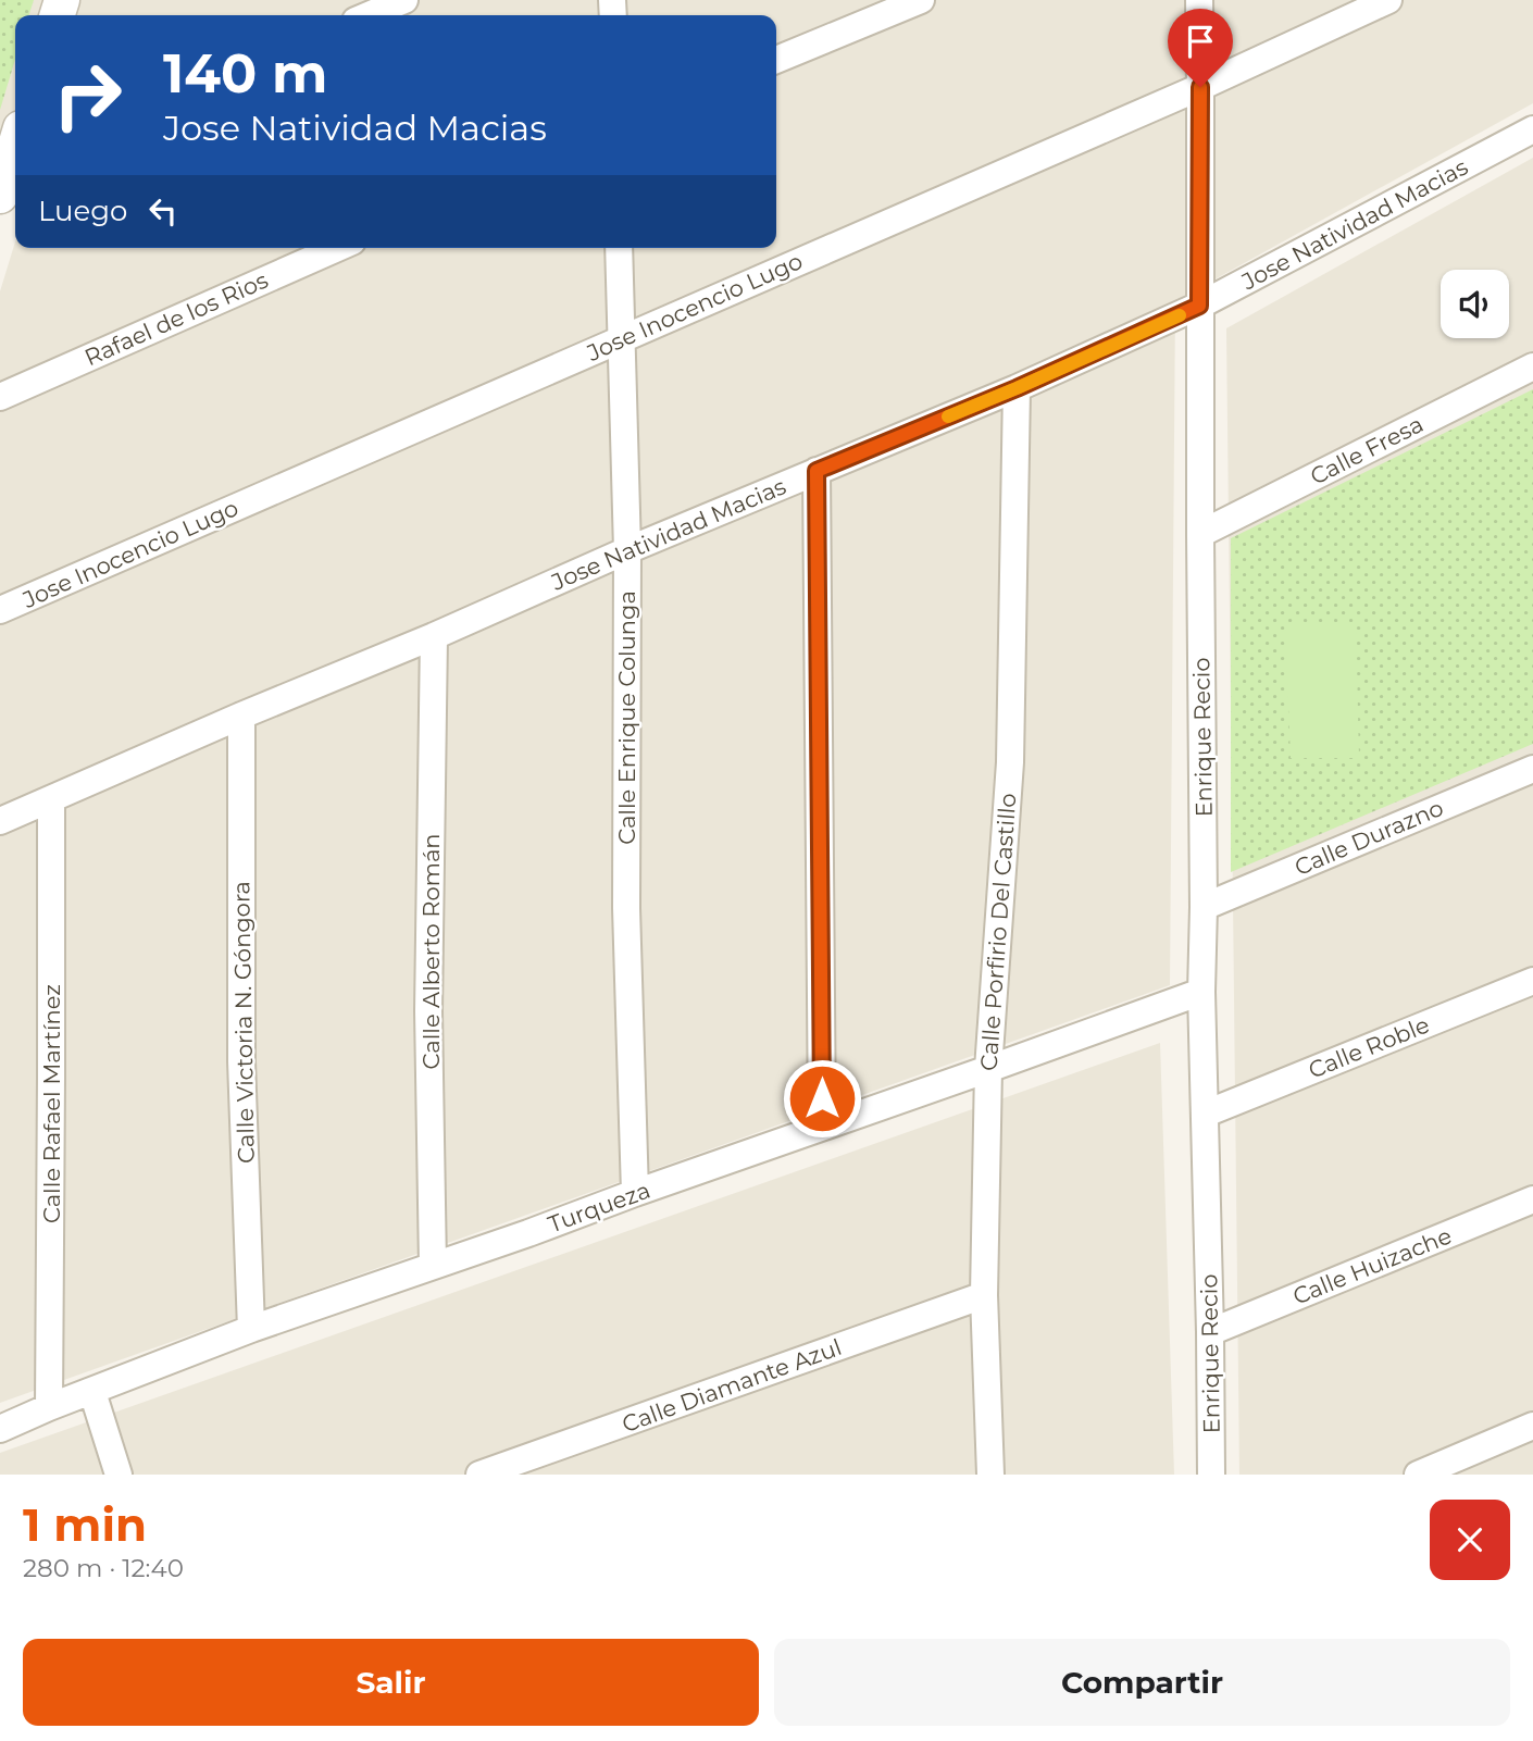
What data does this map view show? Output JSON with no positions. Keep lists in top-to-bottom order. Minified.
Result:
{"streets":{"street":["Jose Natividad Macias","Jose Inocencio Lugo","Rafael de los Rios","Calle Fresa","Calle Enrique Colunga","Enrique Recio","Calle Durazno","Calle Porfirio Del Castillo","Calle Alberto Román","Calle Victoria N. Góngora","Calle Roble","Calle Rafael Martínez","Turqueza","Calle Huizache","Calle Diamante Azul"]},"crossings":[["Jose Natividad Macias","Calle Enrique Colunga"],["Jose Natividad Macias","Enrique Recio"],["Jose Natividad Macias","Calle Porfirio Del Castillo"],["Jose Natividad Macias","Calle Alberto Román"],["Jose Natividad Macias","Calle Victoria N. Góngora"],["Jose Natividad Macias","Calle Rafael Martínez"],["Jose Inocencio Lugo","Calle Enrique Colunga"],["Jose Inocencio Lugo","Enrique Recio"],["Calle Fresa","Enrique Recio"],["Calle Enrique Colunga","Turqueza"],["Enrique Recio","Calle Durazno"],["Enrique Recio","Calle Roble"],["Enrique Recio","Turqueza"],["Enrique Recio","Calle Huizache"],["Calle Porfirio Del Castillo","Turqueza"],["Calle Porfirio Del Castillo","Calle Diamante Azul"],["Calle Alberto Román","Turqueza"],["Calle Victoria N. Góngora","Turqueza"],["Calle Rafael Martínez","Turqueza"]],"page":{"turn":["140 m","Jose Natividad Macias"],"then":"Luego","heading":["1 min","280 m · 12:40"],"buttons":["Salir","Compartir"]}}
